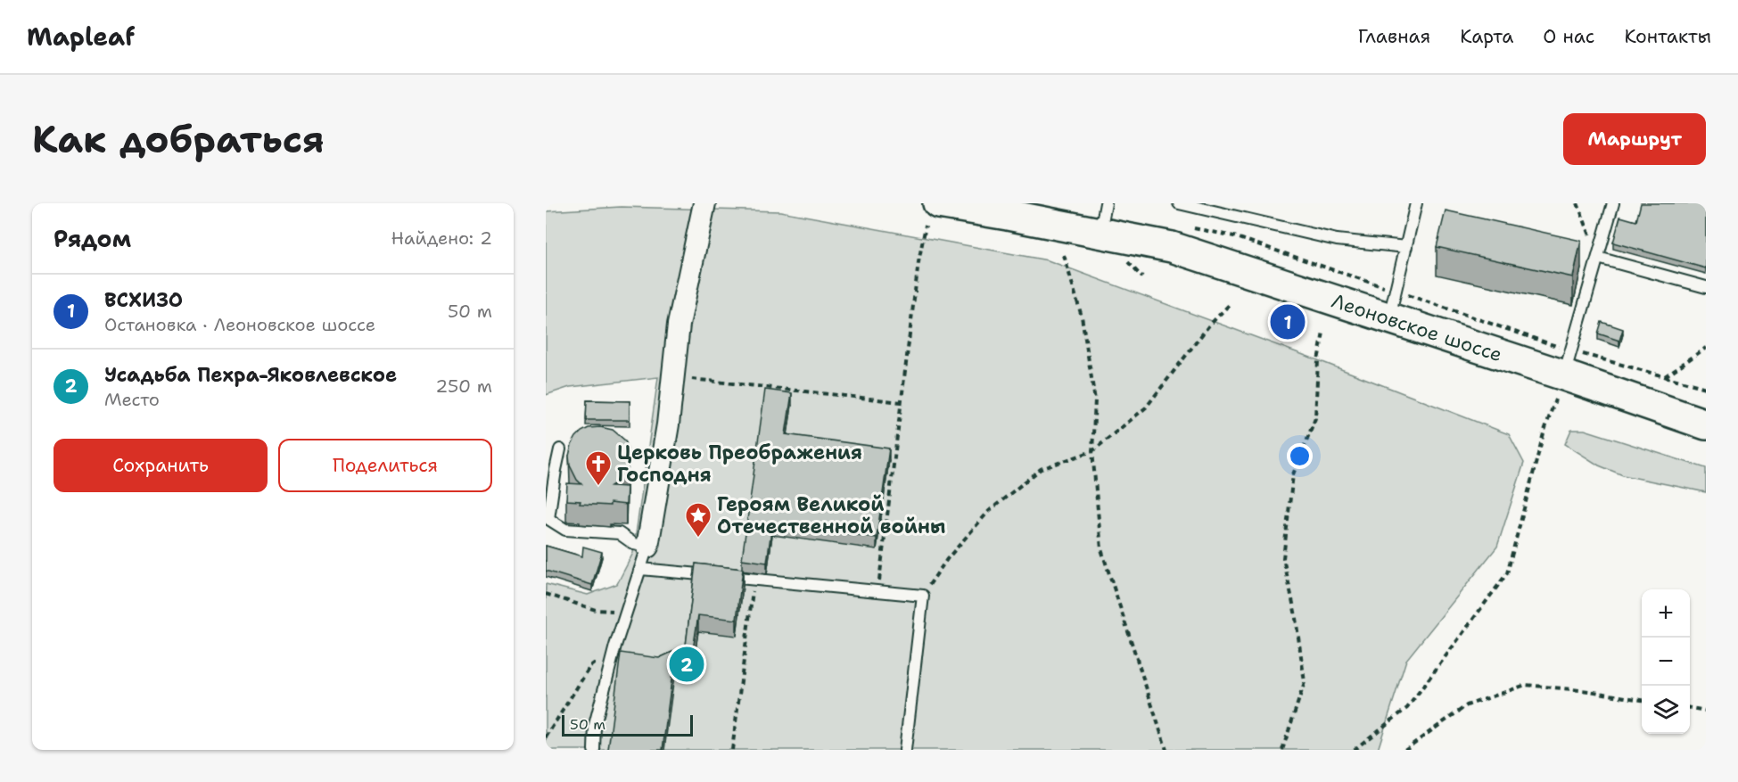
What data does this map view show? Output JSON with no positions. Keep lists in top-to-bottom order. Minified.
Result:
{"streets":{"main road":["Леоновское шоссе"]},"places":{"church":["Церковь Преображения Господня"],"place":["Героям Великой Отечественной войны"]},"scale_bar":"50 m","page":{"header":"Mapleaf","nav":["Главная","Карта","О нас","Контакты"],"buttons":["Маршрут",["Сохранить","Поделиться"]],"title":"Как добраться","heading":["Рядом","Найдено: 2"],"list":[{"mark":"1","name":"ВСХИЗО","note":"Остановка · Леоновское шоссе","value":"50 m"},{"mark":"2","name":"Усадьба Пехра-Яковлевское","note":"Место","value":"250 m"}],"pins":["1","2"],"map_buttons":["+","−"],"scale":"50 m"}}
